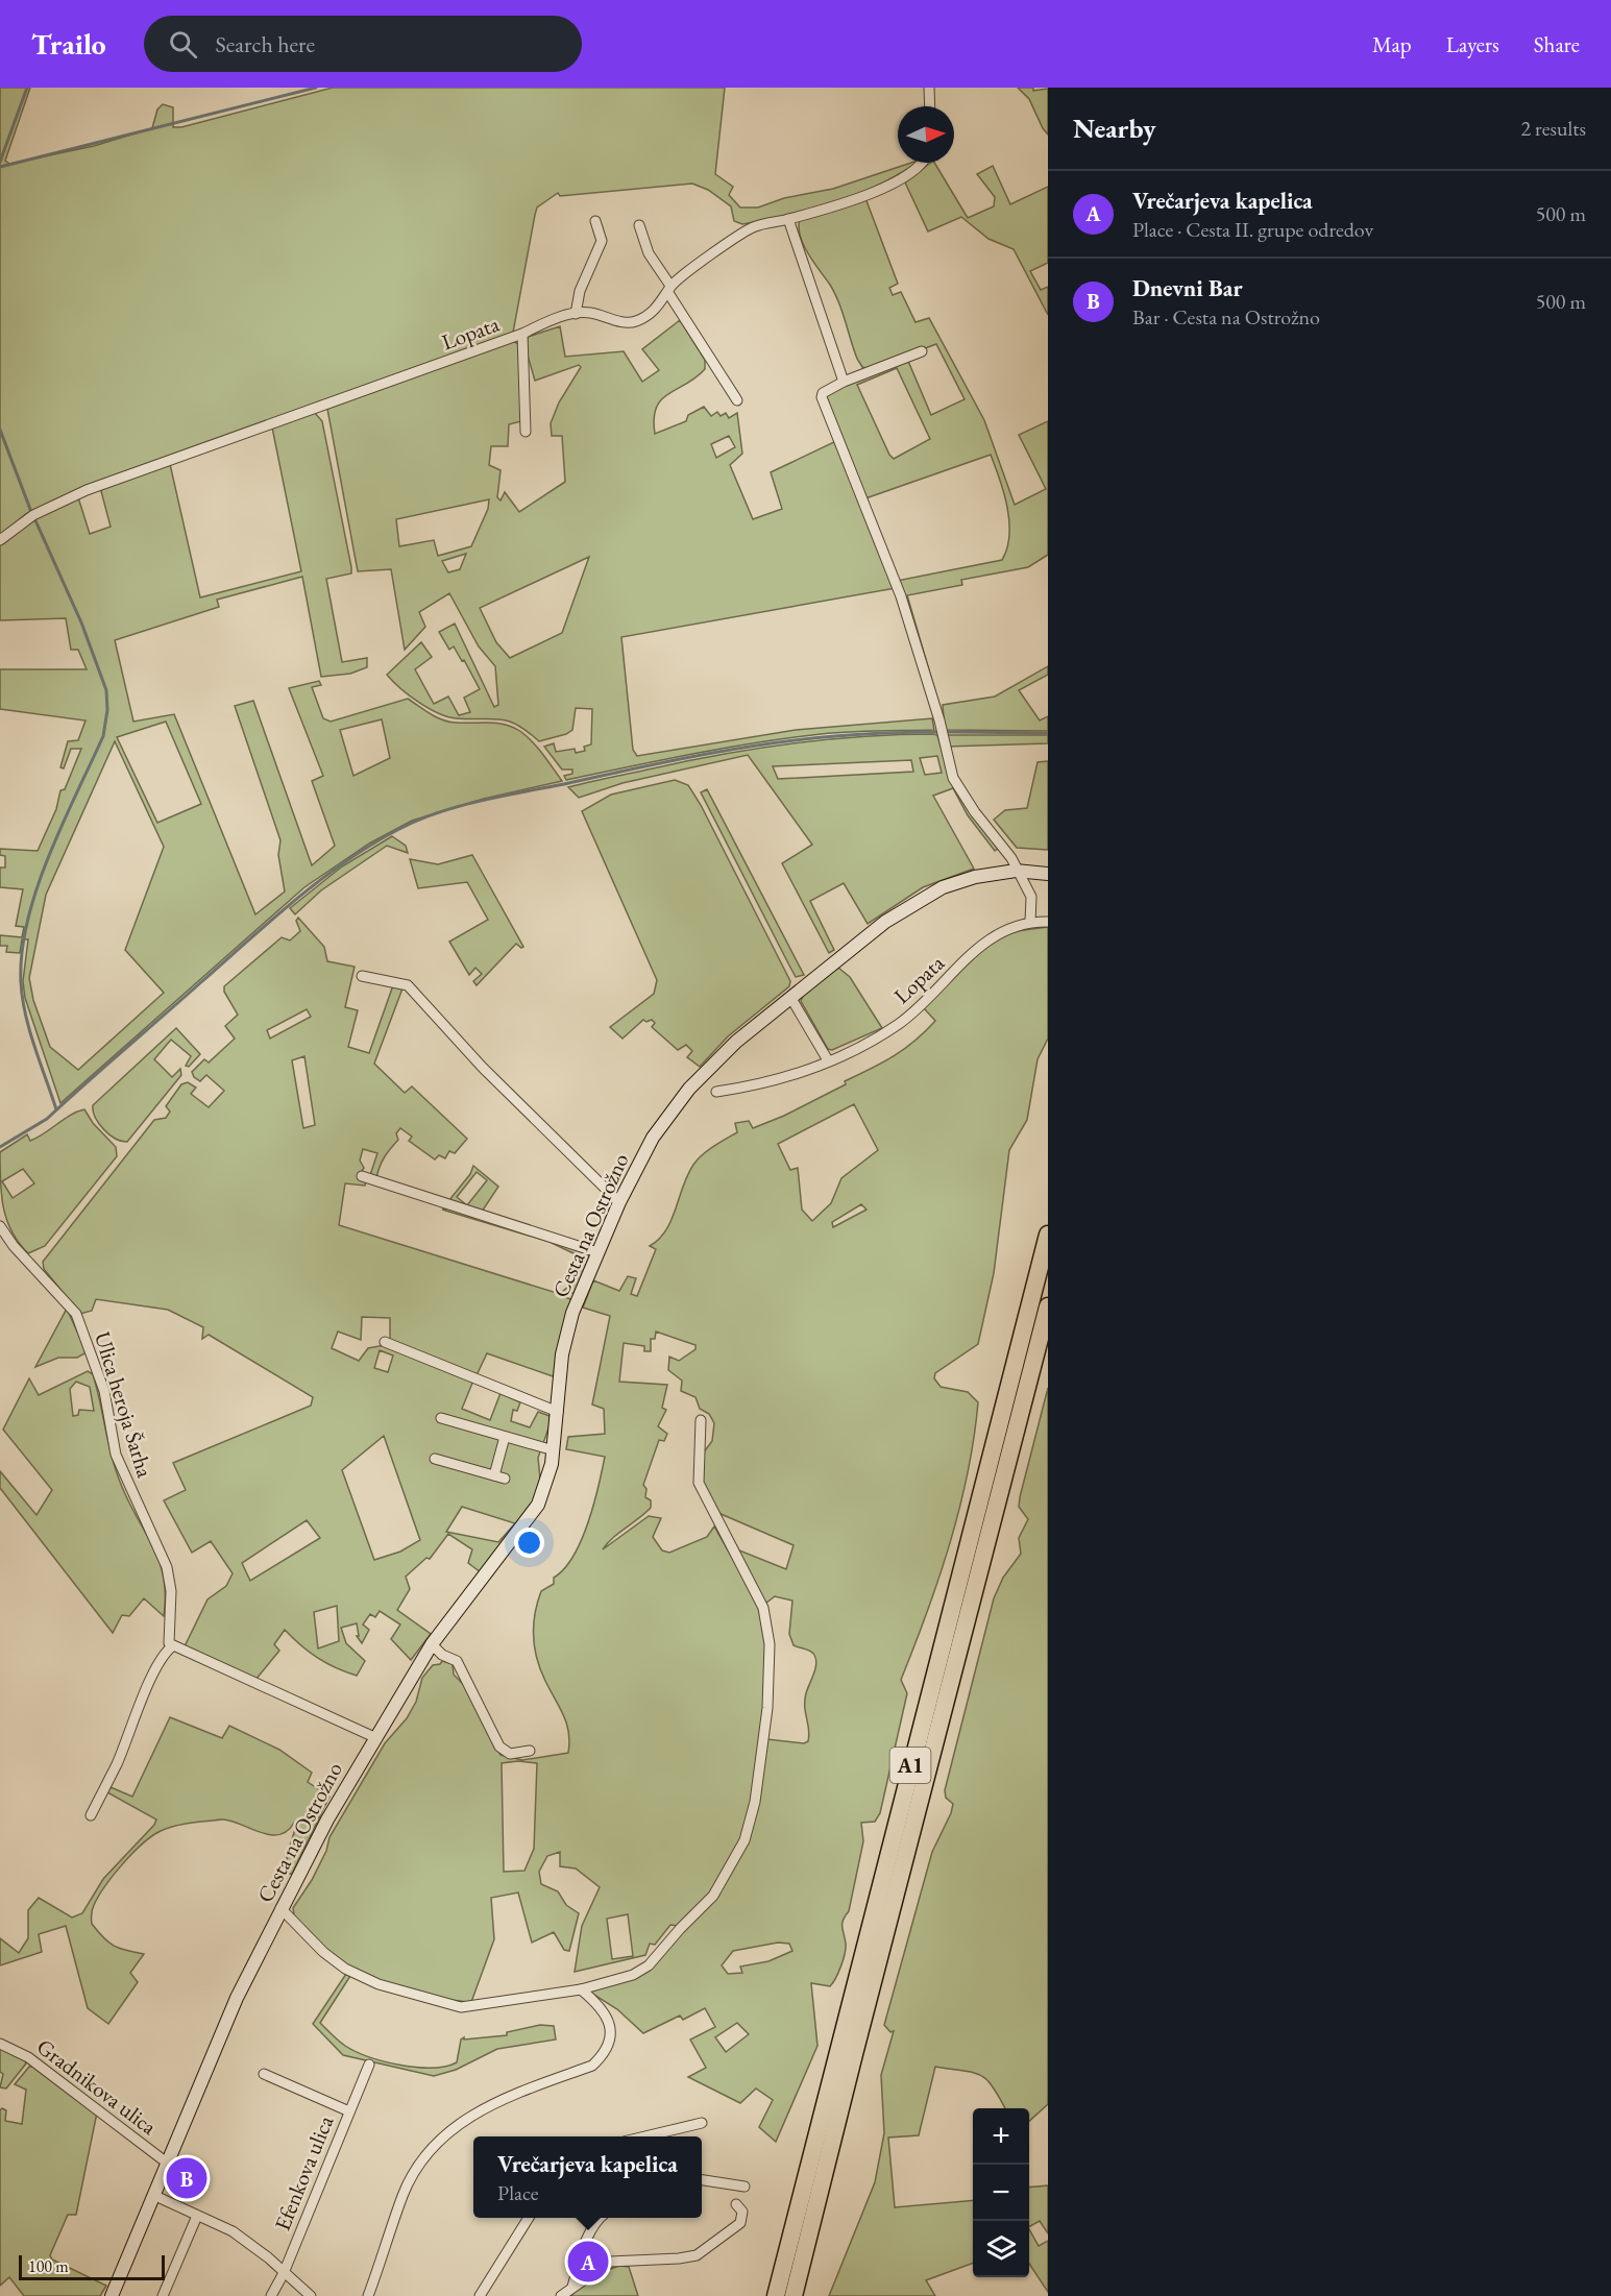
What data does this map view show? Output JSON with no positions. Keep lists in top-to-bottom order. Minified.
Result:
{"streets":{"highway":["A1"],"street":["Lopata","Cesta na Ostrožno","Ulica heroja Šarha","Gradnikova ulica","Efenkova ulica"]},"crossings":[["Cesta na Ostrožno","Gradnikova ulica"]],"scale_bar":"100 m","north":"right","page":{"header":"Trailo","search":"Search here","nav":["Map","Layers","Share"],"heading":["Nearby","2 results"],"list":[{"mark":"A","name":"Vrečarjeva kapelica","note":"Place · Cesta II. grupe odredov","value":"500 m"},{"mark":"B","name":"Dnevni Bar","note":"Bar · Cesta na Ostrožno","value":"500 m"}],"map_buttons":["+","−"],"popup":["Vrečarjeva kapelica","Place"],"pins":["B","A"],"scale":"100 m"}}
